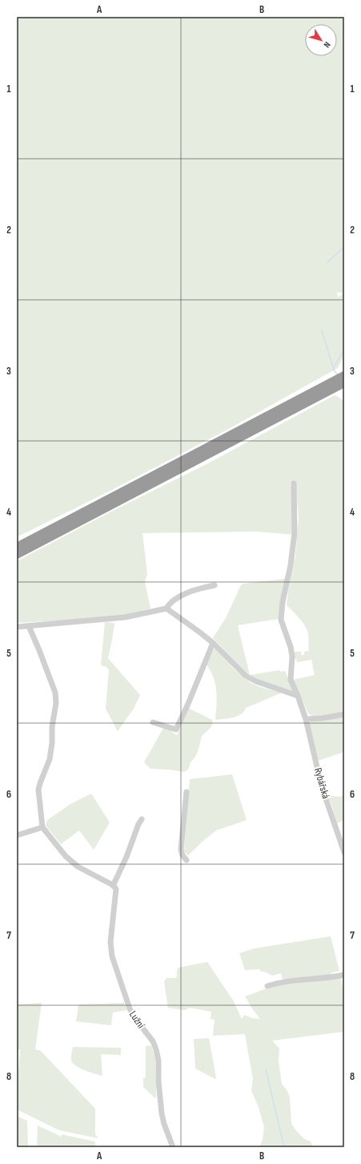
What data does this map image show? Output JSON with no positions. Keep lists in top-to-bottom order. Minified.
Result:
{"streets":{"street":["Rybářská","Lužní"]},"north":"bottom right","grid":{"columns":["A","B"],"rows":["1","2","3","4","5","6","7","8"]}}
